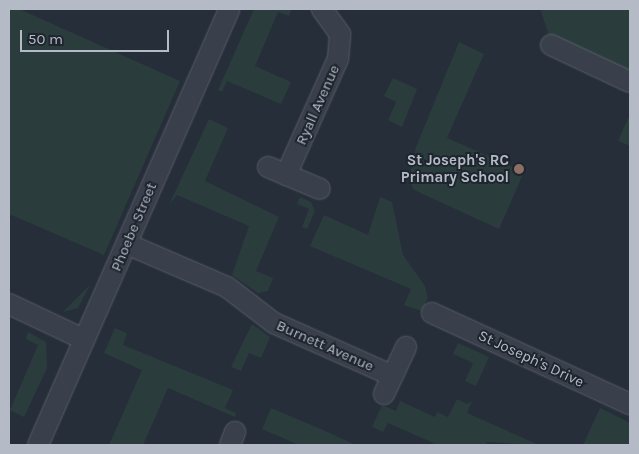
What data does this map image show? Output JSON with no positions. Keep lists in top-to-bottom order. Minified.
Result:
{"streets":{"street":["Ryall Avenue","Phoebe Street","Burnett Avenue","St Joseph's Drive"]},"crossings":[["Phoebe Street","Burnett Avenue"]],"places":["St Joseph's RC Primary School"],"scale_bar":"50 m"}
